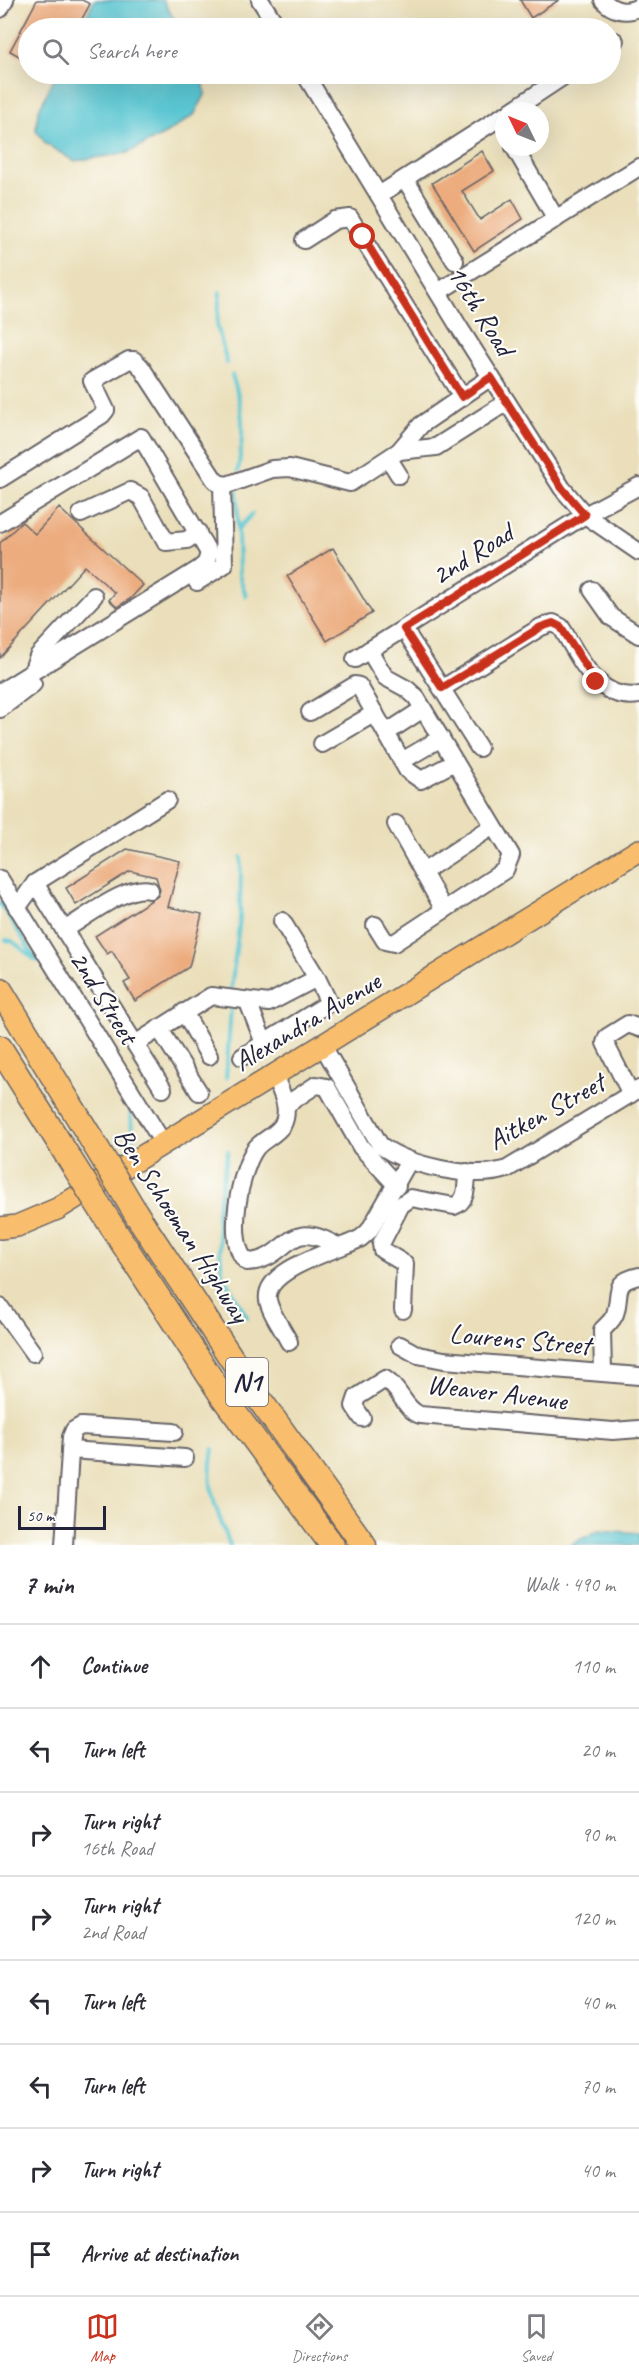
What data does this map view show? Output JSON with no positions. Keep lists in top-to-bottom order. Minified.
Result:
{"streets":{"highway":["Ben Schoeman Highway","N1"],"main road":["Alexandra Avenue"],"street":["16th Road","2nd Road","2nd Street","Aitken Street","Lourens Street","Weaver Avenue"]},"crossings":[["16th Road","2nd Road"],["2nd Street","Alexandra Avenue"],["Alexandra Avenue","Aitken Street"]],"scale_bar":"50 m","north":"top left","page":{"search":"Search here","scale":"50 m","heading":["7 min","Walk · 490 m"],"list":[["Continue","110 m"],["Turn left","20 m"],["Turn right","16th Road","90 m"],["Turn right","2nd Road","120 m"],["Turn left","40 m"],["Turn left","70 m"],["Turn right","40 m"],"Arrive at destination"],"nav":["Map","Directions","Saved"]}}
